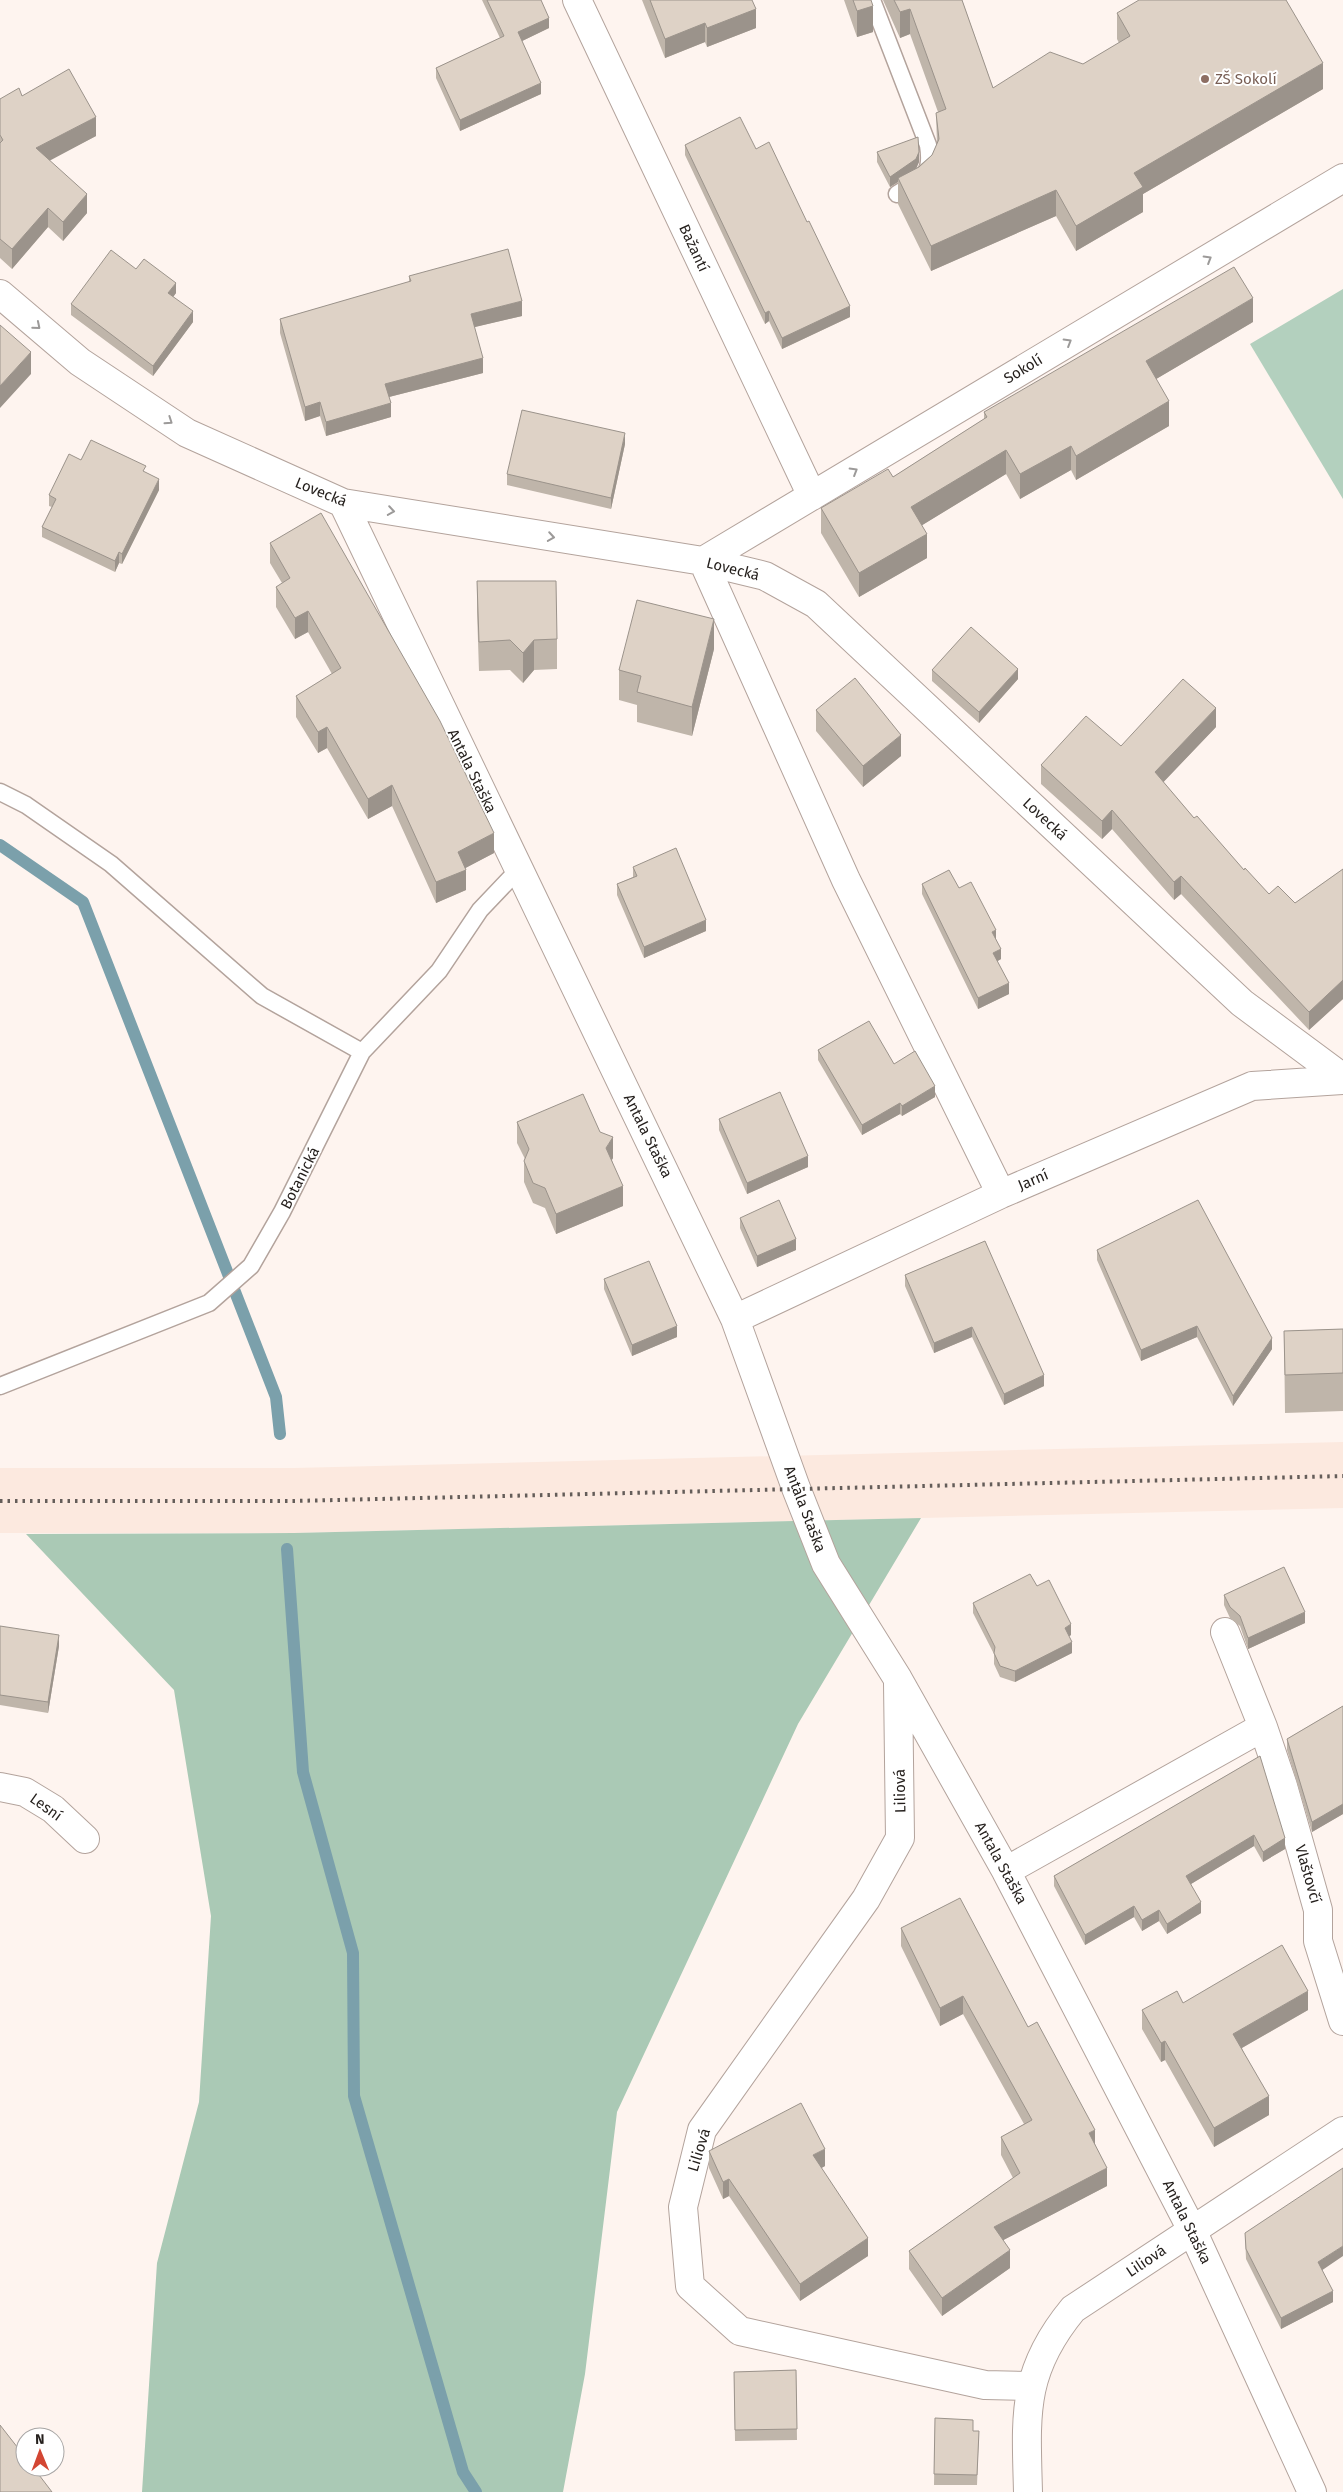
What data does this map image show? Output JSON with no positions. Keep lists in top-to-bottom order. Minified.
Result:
{"streets":{"street":["Bažantí","Sokolí","Lovecká","Antala Staška","Jarní","Liliová","Lesní","Vlaštovčí"],"lane":["Botanická"]},"crossings":[["Bažantí","Sokolí"],["Sokolí","Lovecká"],["Lovecká","Antala Staška"],["Lovecká","Jarní"],["Antala Staška","Botanická"],["Antala Staška","Jarní"],["Antala Staška","Liliová"]],"one_way":["Sokolí","Lovecká"],"places":["ZŠ Sokolí"],"north":"top"}
